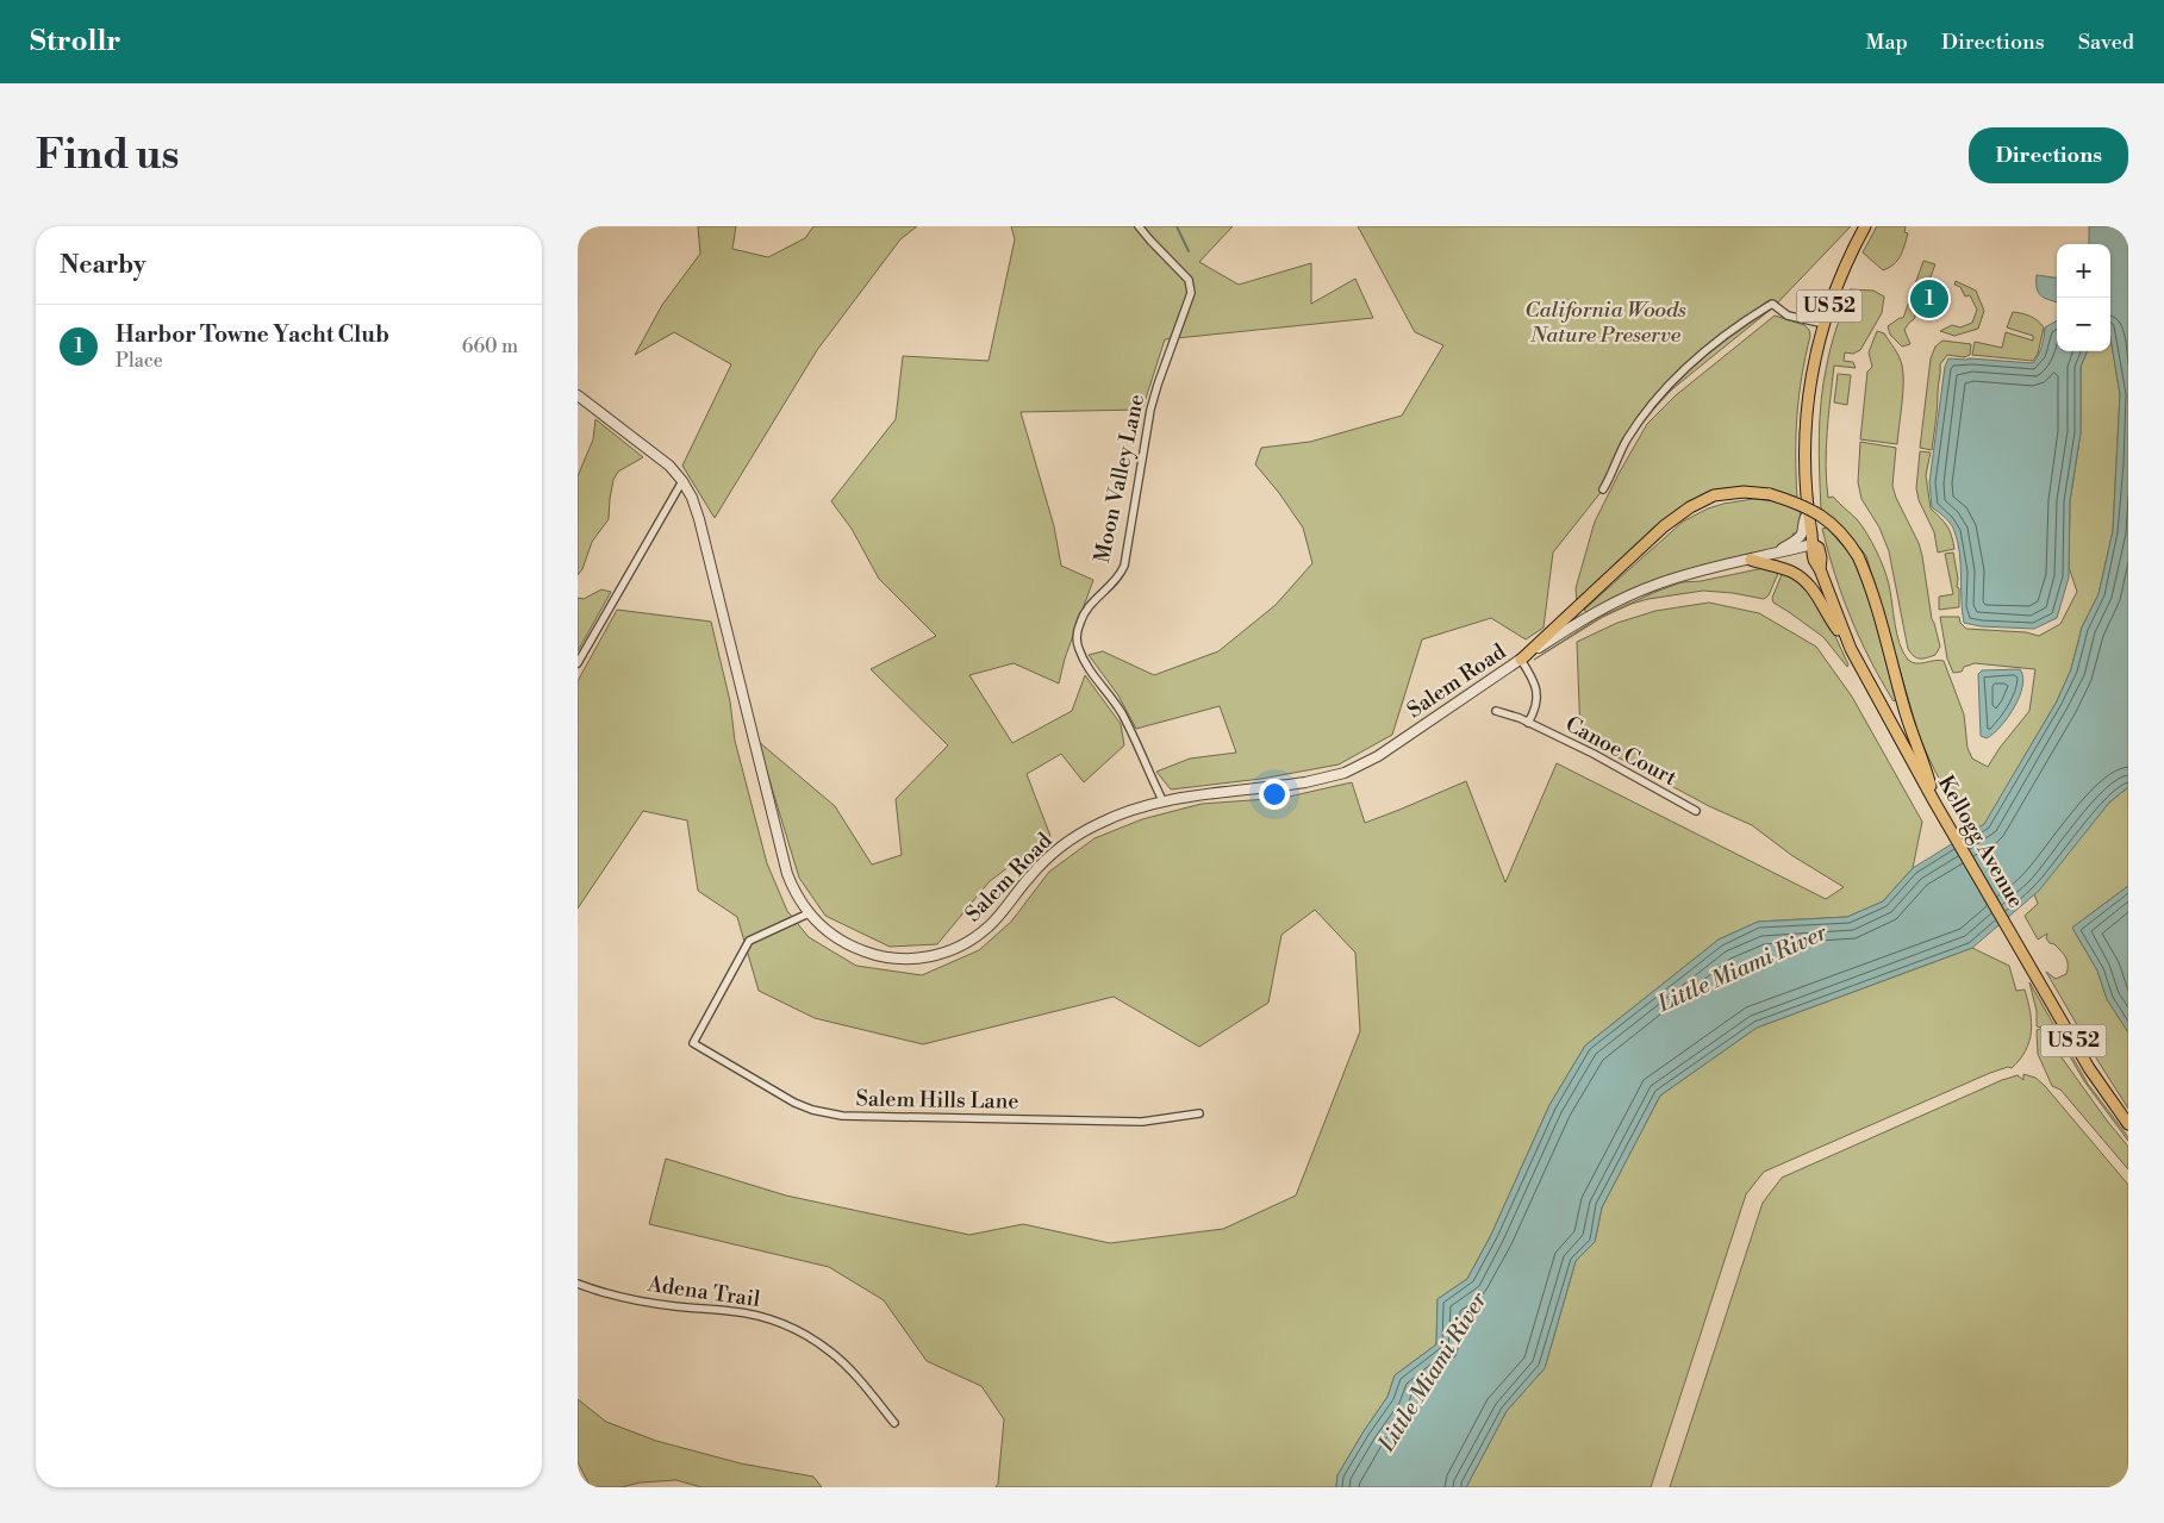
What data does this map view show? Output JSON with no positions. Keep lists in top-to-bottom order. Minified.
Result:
{"streets":{"main road":["US 52","Kellogg Avenue"],"street":["Moon Valley Lane","Salem Road","Canoe Court","Salem Hills Lane","Adena Trail"]},"crossings":[["Moon Valley Lane","Salem Road"],["Salem Road","Kellogg Avenue"],["Salem Road","Salem Hills Lane"]],"water":["Little Miami River"],"parks":["California Woods Nature Preserve"],"page":{"header":"Strollr","nav":["Map","Directions","Saved"],"buttons":"Directions","title":"Find us","heading":"Nearby","map_buttons":["+","−"],"pins":"1","list":[{"mark":"1","name":"Harbor Towne Yacht Club","note":"Place","value":"660 m"}]}}
